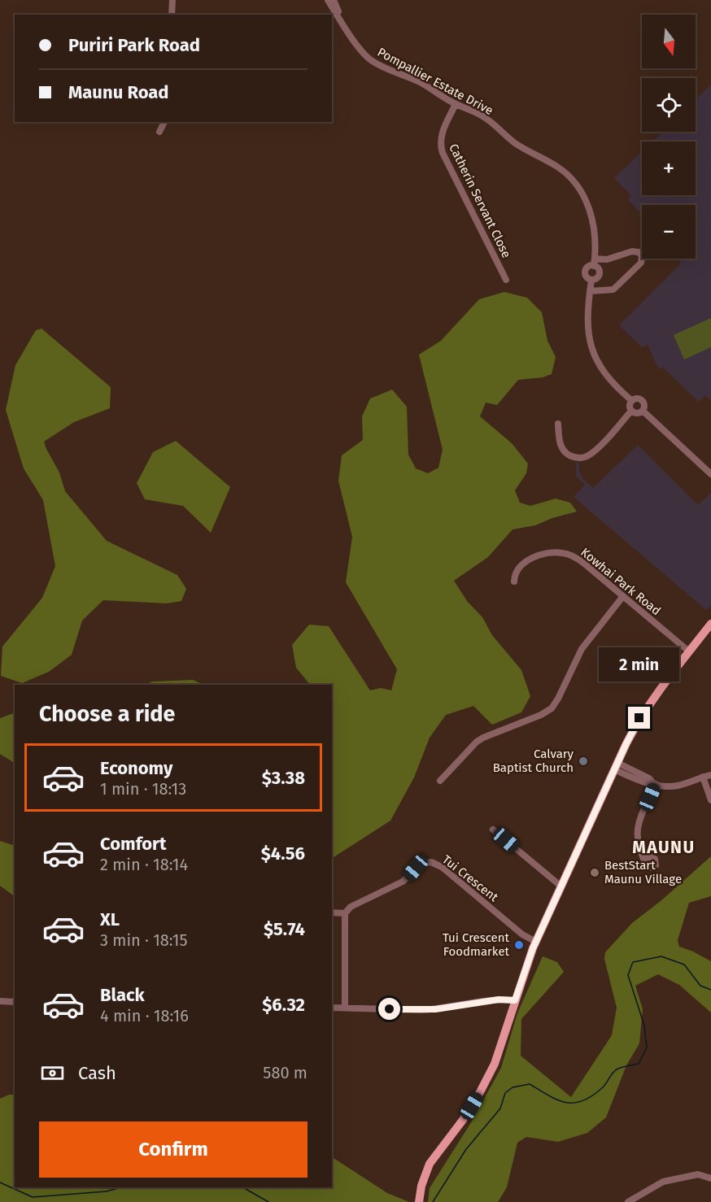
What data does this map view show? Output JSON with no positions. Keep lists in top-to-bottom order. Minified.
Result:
{"streets":{"street":["Pompallier Estate Drive","Catherin Servant Close","Kowhai Park Road","Tui Crescent"]},"crossings":[["Pompallier Estate Drive","Catherin Servant Close"]],"districts":["MAUNU"],"places":["Calvary Baptist Church","BestStart Maunu Village","Tui Crescent Foodmarket"],"north":"bottom","page":{"map_buttons":["+","−"],"banner":["Puriri Park Road","Maunu Road"],"bubble":"2 min","heading":"Choose a ride","list":[{"name":"Economy","note":"1 min · 18:13","value":"$3.38"},{"name":"Comfort","note":"2 min · 18:14","value":"$4.56"},{"name":"XL","note":"3 min · 18:15","value":"$5.74"},{"name":"Black","note":"4 min · 18:16","value":"$6.32"}],"pay":["Cash","580 m"],"buttons":"Confirm"}}
